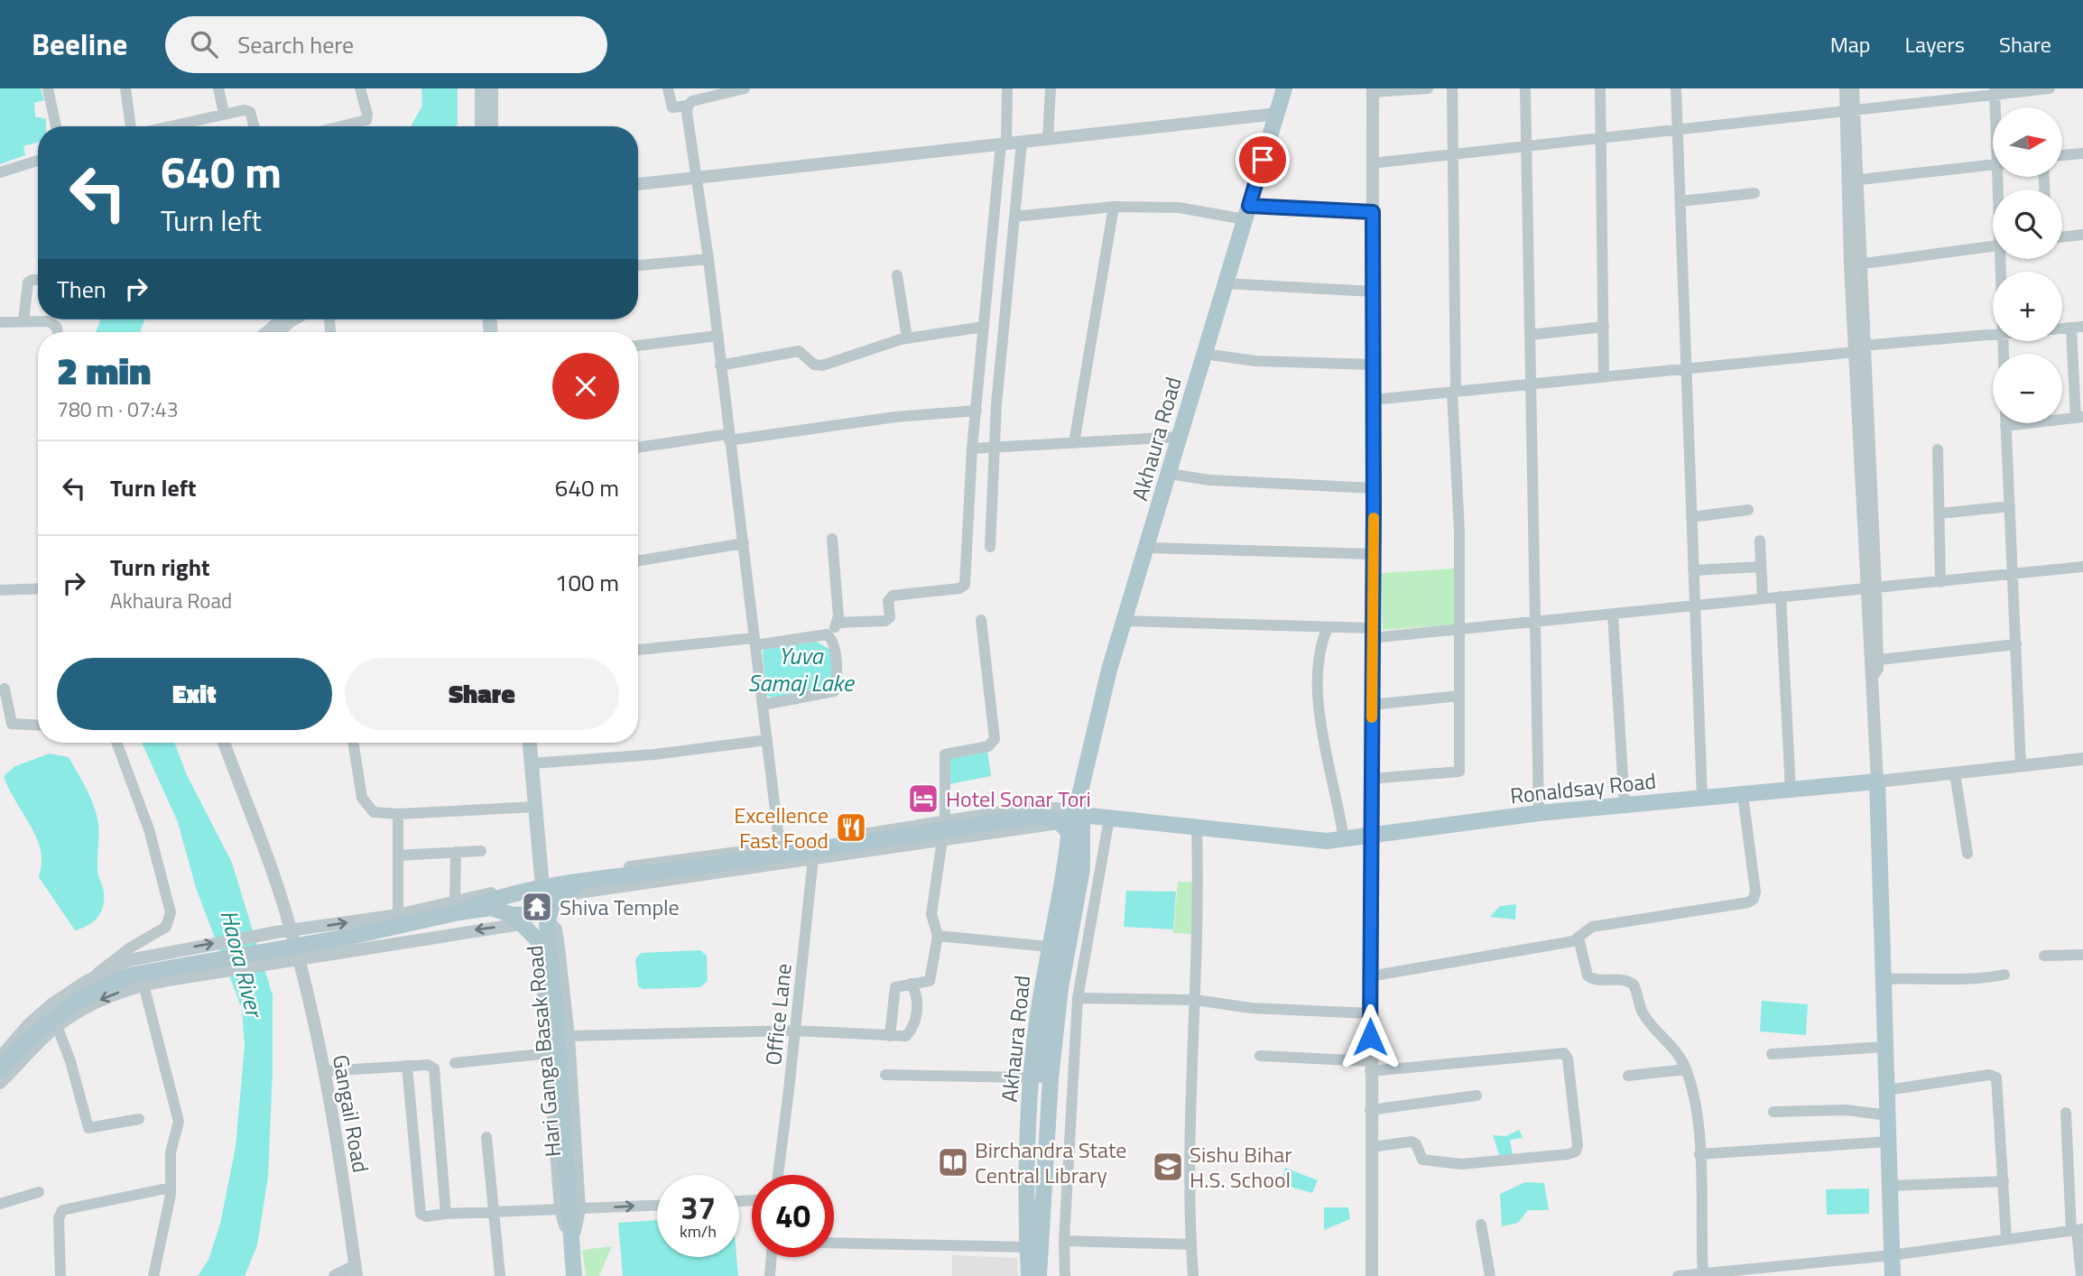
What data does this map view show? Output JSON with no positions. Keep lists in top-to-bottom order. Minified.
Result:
{"streets":{"main road":["Akhaura Road","Ronaldsay Road","Hari Ganga Basak Road"],"street":["Office Lane","Gangail Road"]},"crossings":[["Akhaura Road","Ronaldsay Road"]],"water":["Yuva Samaj Lake","Haora River"],"places":{"hotel":["Hotel Sonar Tori"],"restaurant":["Excellence Fast Food"],"temple":["Shiva Temple"],"library":["Birchandra State Central Library"],"school or university":["Sishu Bihar H.S. School"]},"north":"right","page":{"header":"Beeline","search":"Search here","nav":["Map","Layers","Share"],"map_buttons":["+","−"],"turn":["640 m","Turn left"],"then":"Then","heading":["2 min","780 m · 07:43"],"list":[{"name":"Turn left","value":"640 m"},{"name":"Turn right","note":"Akhaura Road","value":"100 m"}],"buttons":["Exit","Share"],"speed":"37 km/h","limit":"40"}}
